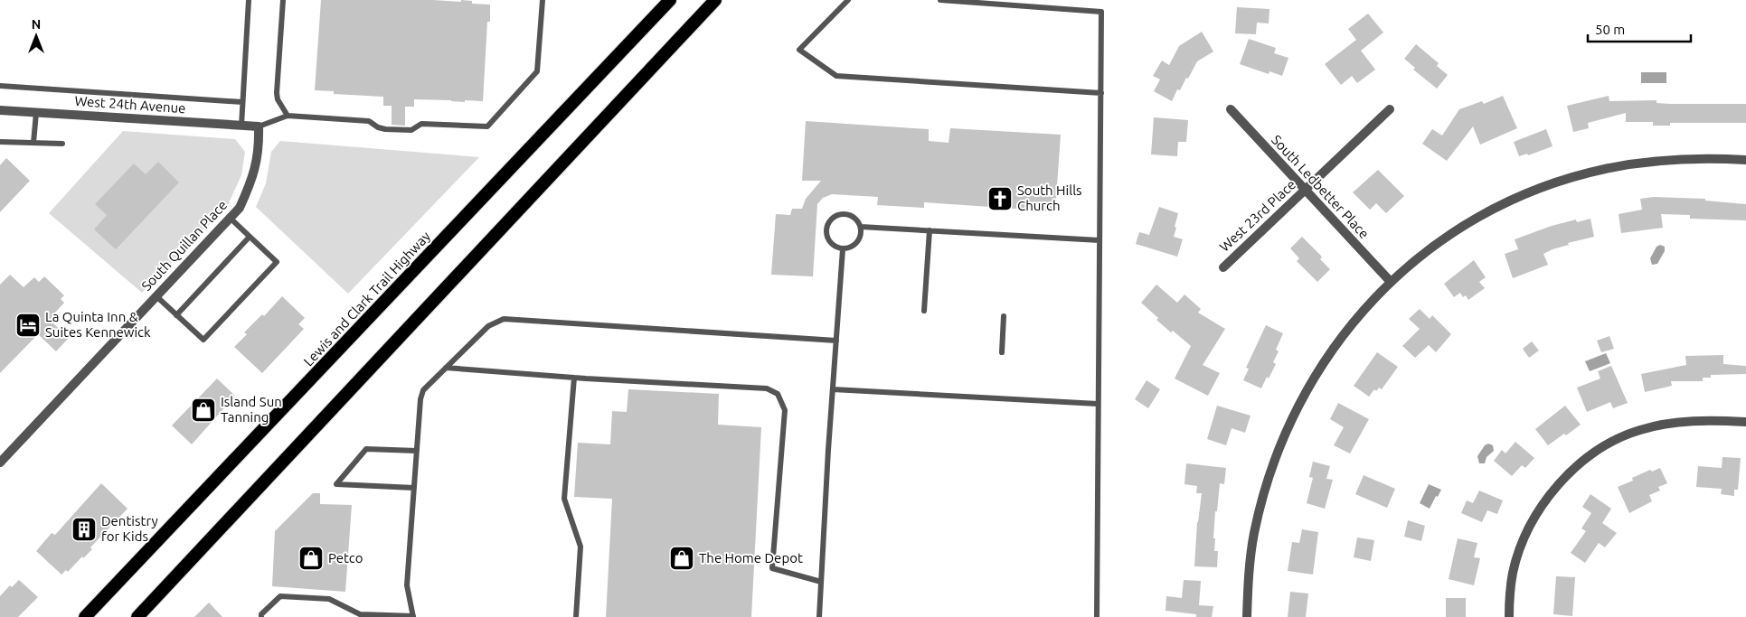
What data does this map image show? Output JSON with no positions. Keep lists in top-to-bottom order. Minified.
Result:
{"streets":{"highway":["Lewis and Clark Trail Highway"],"street":["West 24th Avenue","South Ledbetter Place","West 23rd Place","South Quillan Place"]},"crossings":[["West 24th Avenue","South Quillan Place"],["South Ledbetter Place","West 23rd Place"]],"places":{"church":["South Hills Church"],"hotel":["La Quinta Inn & Suites Kennewick"],"shop":["Island Sun Tanning","Petco","The Home Depot"],"building":["Dentistry for Kids"]},"scale_bar":"50 m","north":"top"}
